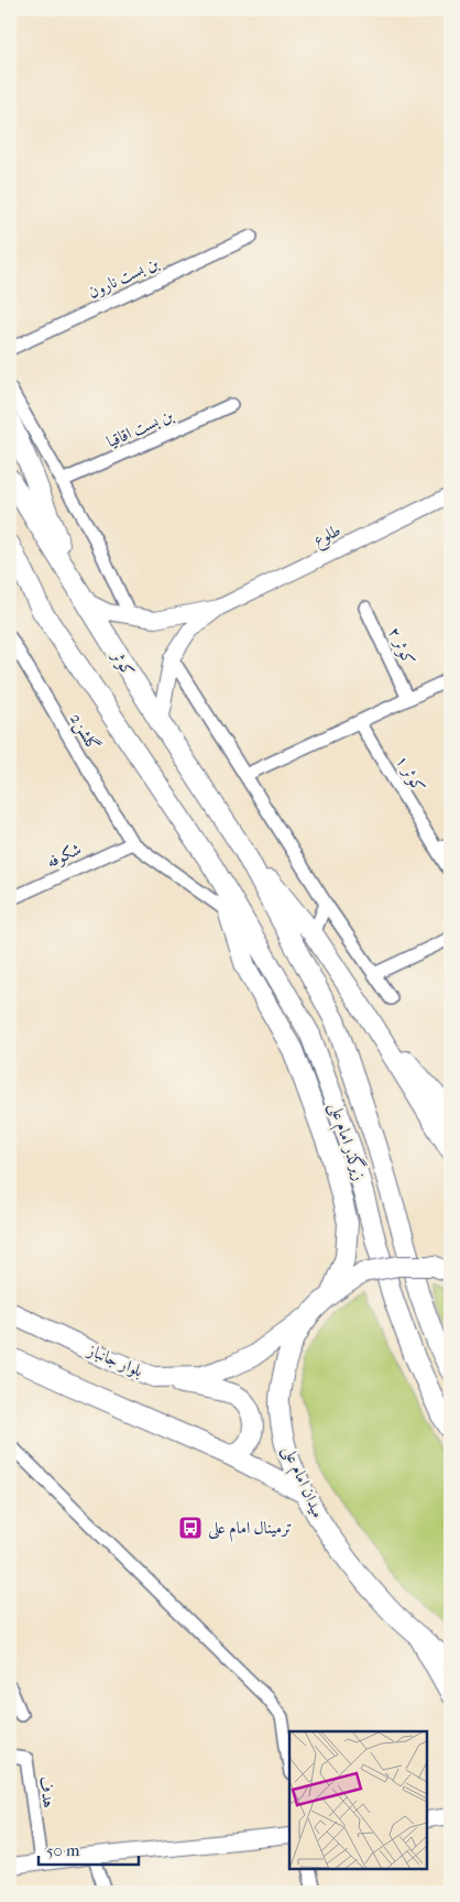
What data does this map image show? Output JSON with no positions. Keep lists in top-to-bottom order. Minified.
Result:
{"streets":{"main road":["کوثر","زیرگذر امام علی","بلوار جانباز","میدان امام علی"],"street":["بن بست نارون","بن بست اقاقیا","طلوع","کوثر ۲","گلشن2","کوثر ۱","شکوفه","هدف"]},"crossings":[["کوثر","زیرگذر امام علی"],["گلشن2","شکوفه"],["بلوار جانباز","میدان امام علی"]],"places":{"bus stop":["ترمینال امام علی"]},"scale_bar":"50 m"}
